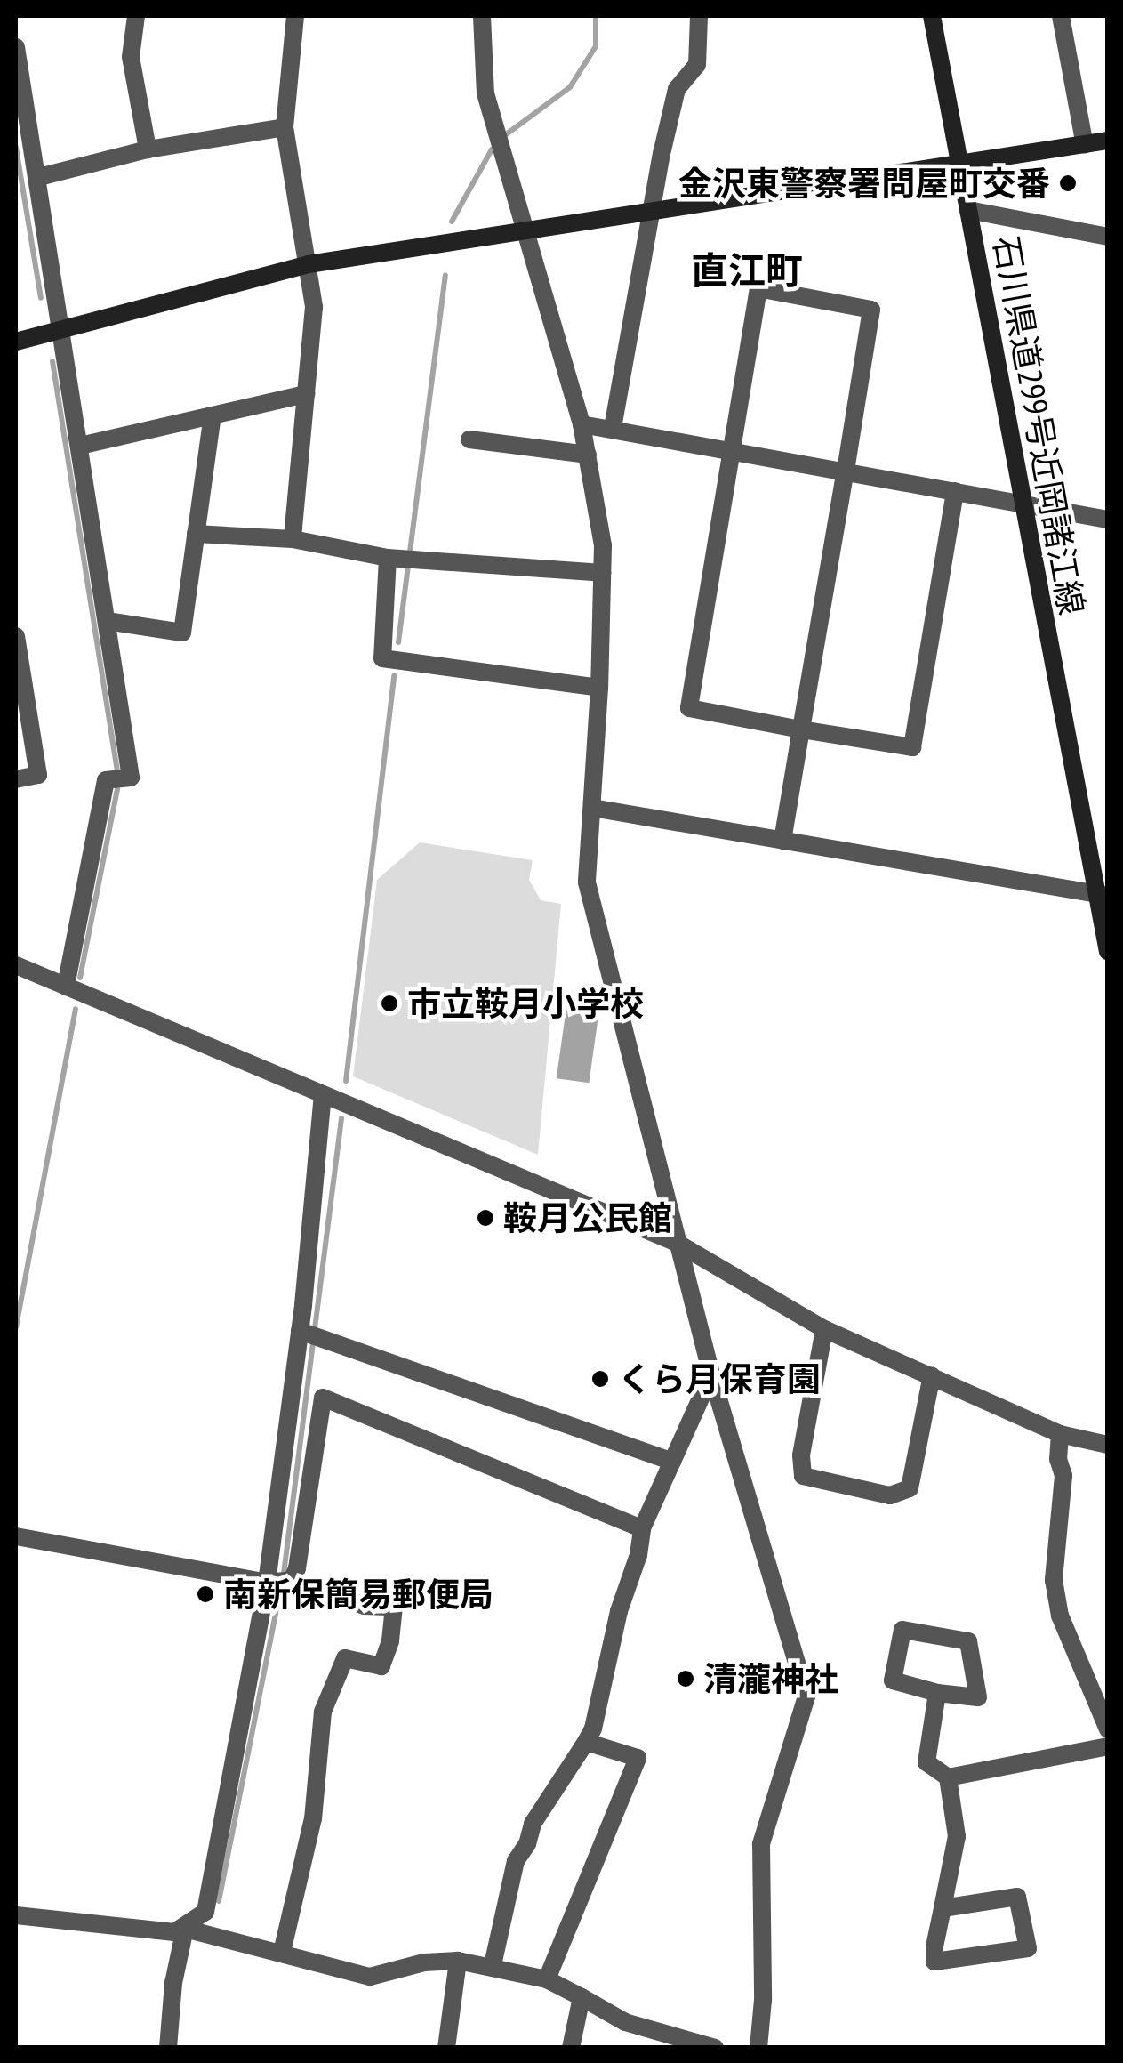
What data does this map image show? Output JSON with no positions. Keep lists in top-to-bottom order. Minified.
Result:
{"streets":{"street":["石川県道299号近岡諸江線"]},"districts":["直江町"],"places":["金沢東警察署問屋町交番","市立鞍月小学校","鞍月公民館","くら月保育園","南新保簡易郵便局","清瀧神社"]}
